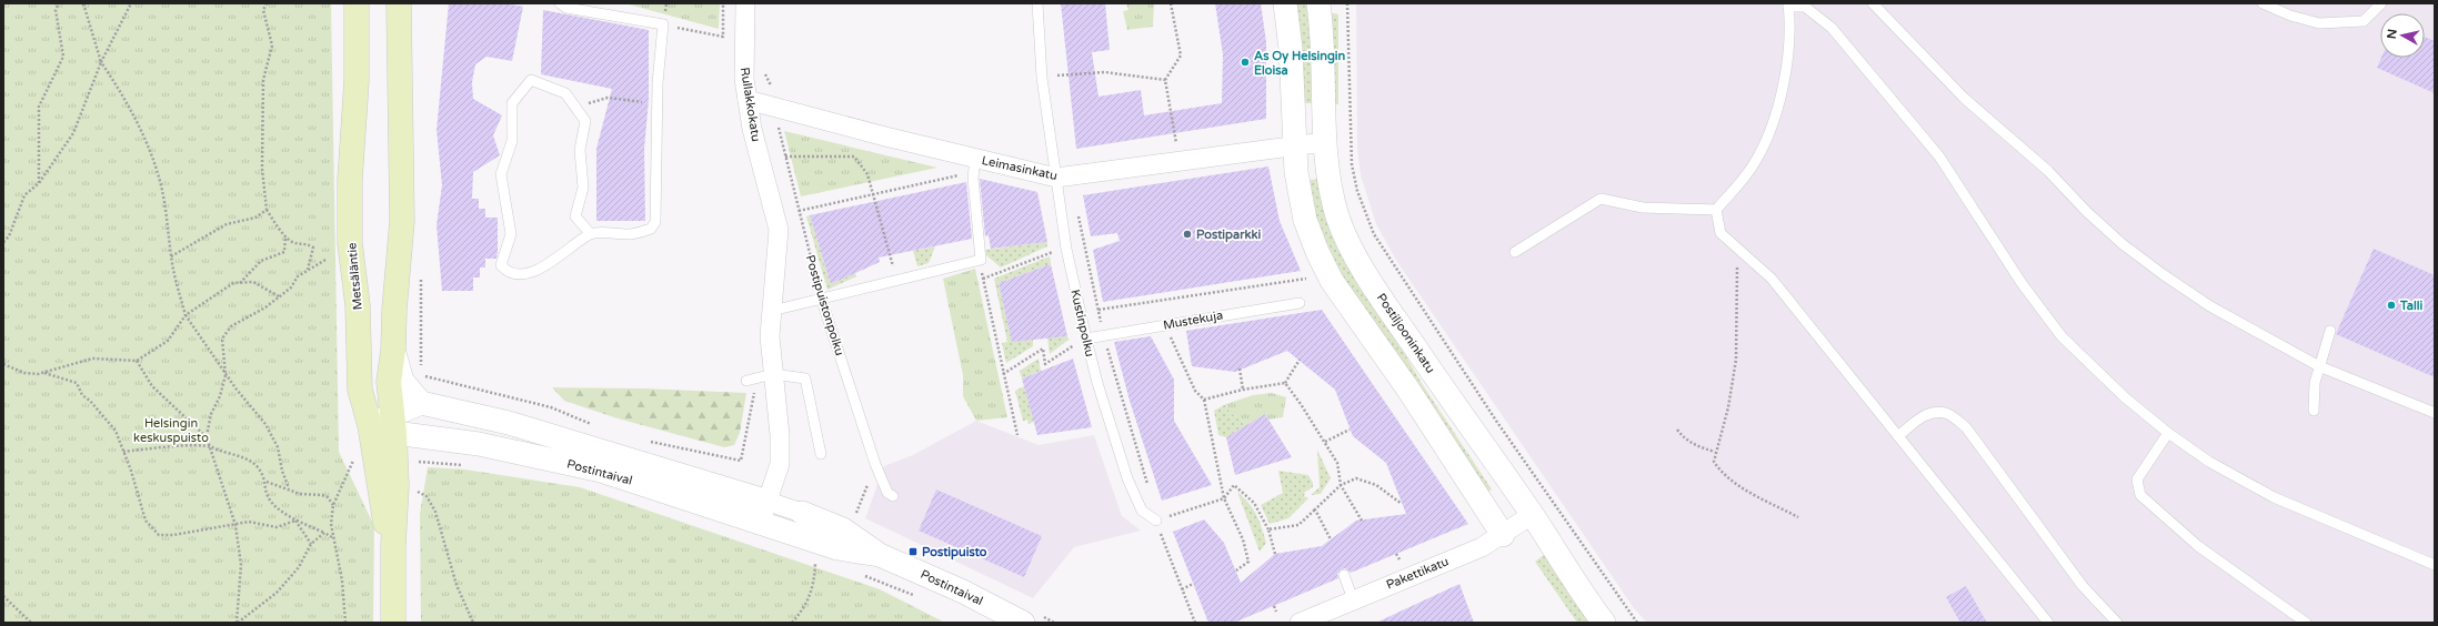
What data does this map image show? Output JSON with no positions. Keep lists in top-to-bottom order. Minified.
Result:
{"streets":{"main road":["Metsäläntie"],"street":["Rullakkokatu","Leimasinkatu","Postiljooninkatu","Postintaival","Pakettikatu"],"lane":["Postipuistonpolku","Mustekuja","Kustinpolku"]},"crossings":[["Rullakkokatu","Leimasinkatu"],["Rullakkokatu","Postintaival"],["Leimasinkatu","Postipuistonpolku"],["Leimasinkatu","Kustinpolku"],["Leimasinkatu","Postiljooninkatu"],["Metsäläntie","Postintaival"],["Mustekuja","Kustinpolku"],["Postiljooninkatu","Pakettikatu"]],"parks":["Helsingin keskuspuisto"],"places":{"other":["As Oy Helsingin Eloisa","Postiparkki","Talli"],"transit":["Postipuisto"]},"north":"left"}
